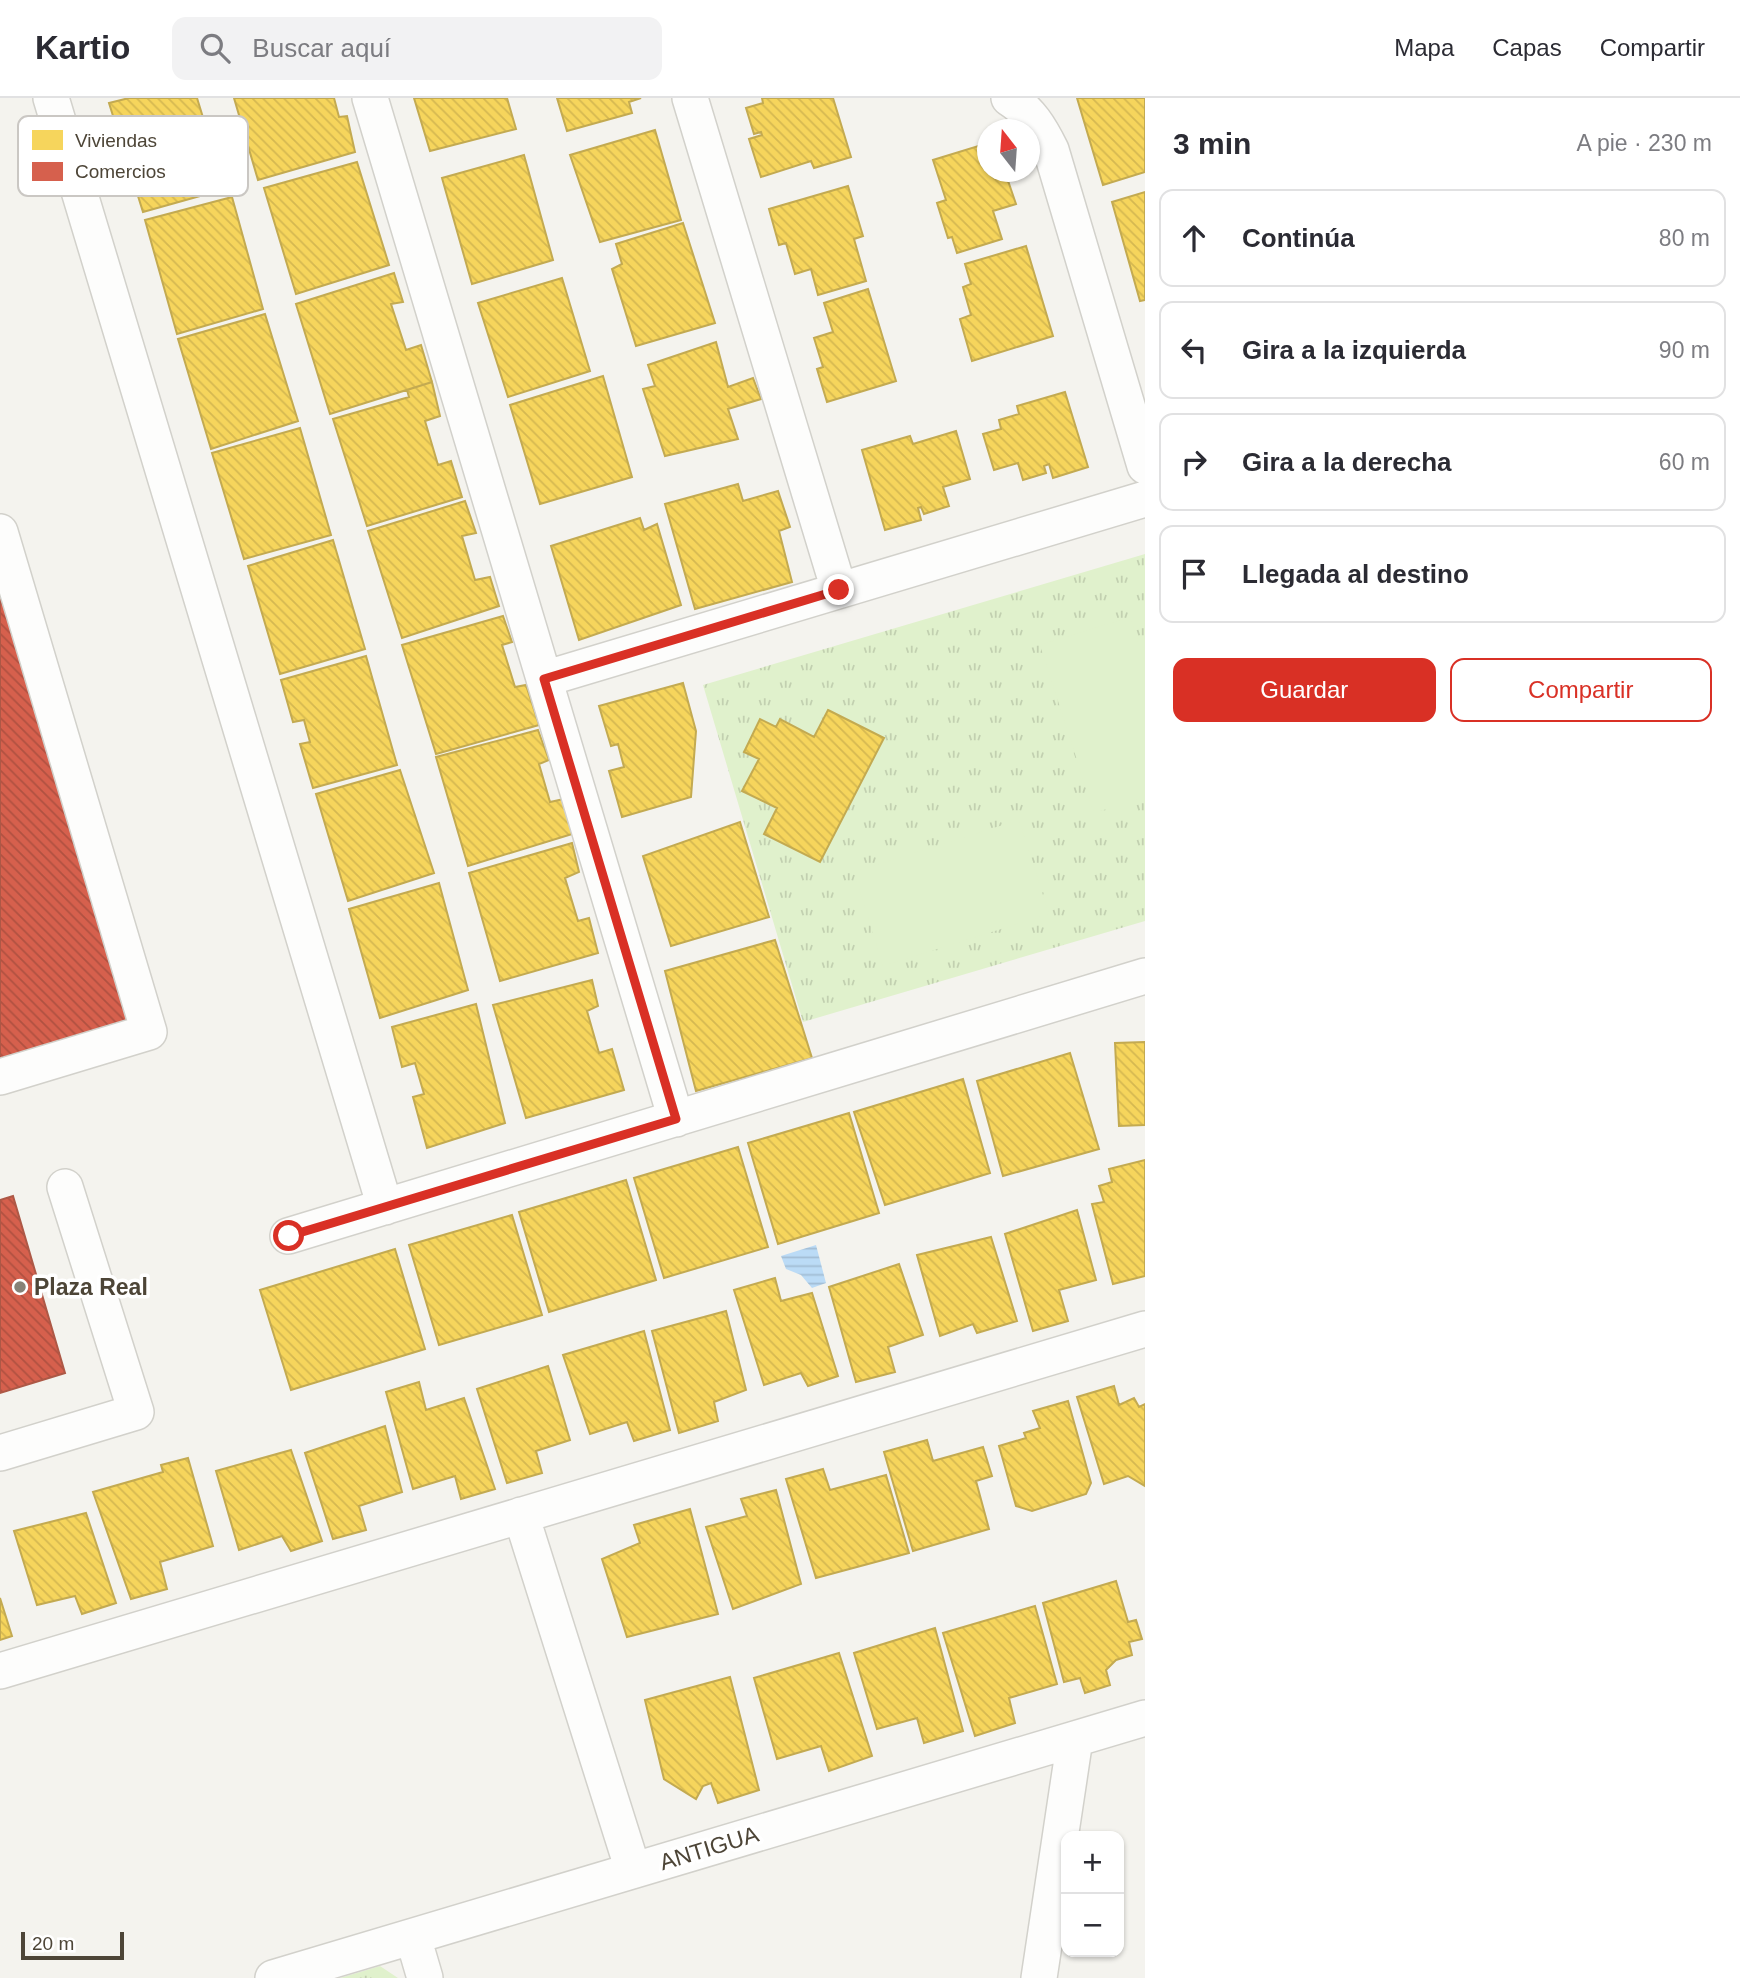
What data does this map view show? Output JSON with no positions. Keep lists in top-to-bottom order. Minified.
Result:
{"streets":{"street":["ANTIGUA"]},"places":["Plaza Real"],"legend":["Viviendas","Comercios"],"scale_bar":"20 m","north":"top","page":{"header":"Kartio","search":"Buscar aquí","nav":["Mapa","Capas","Compartir"],"heading":["3 min","A pie · 230 m"],"list":[["Continúa","80 m"],["Gira a la izquierda","90 m"],["Gira a la derecha","60 m"],"Llegada al destino"],"buttons":["Guardar","Compartir"],"map_buttons":["+","−"],"scale":"20 m"}}
